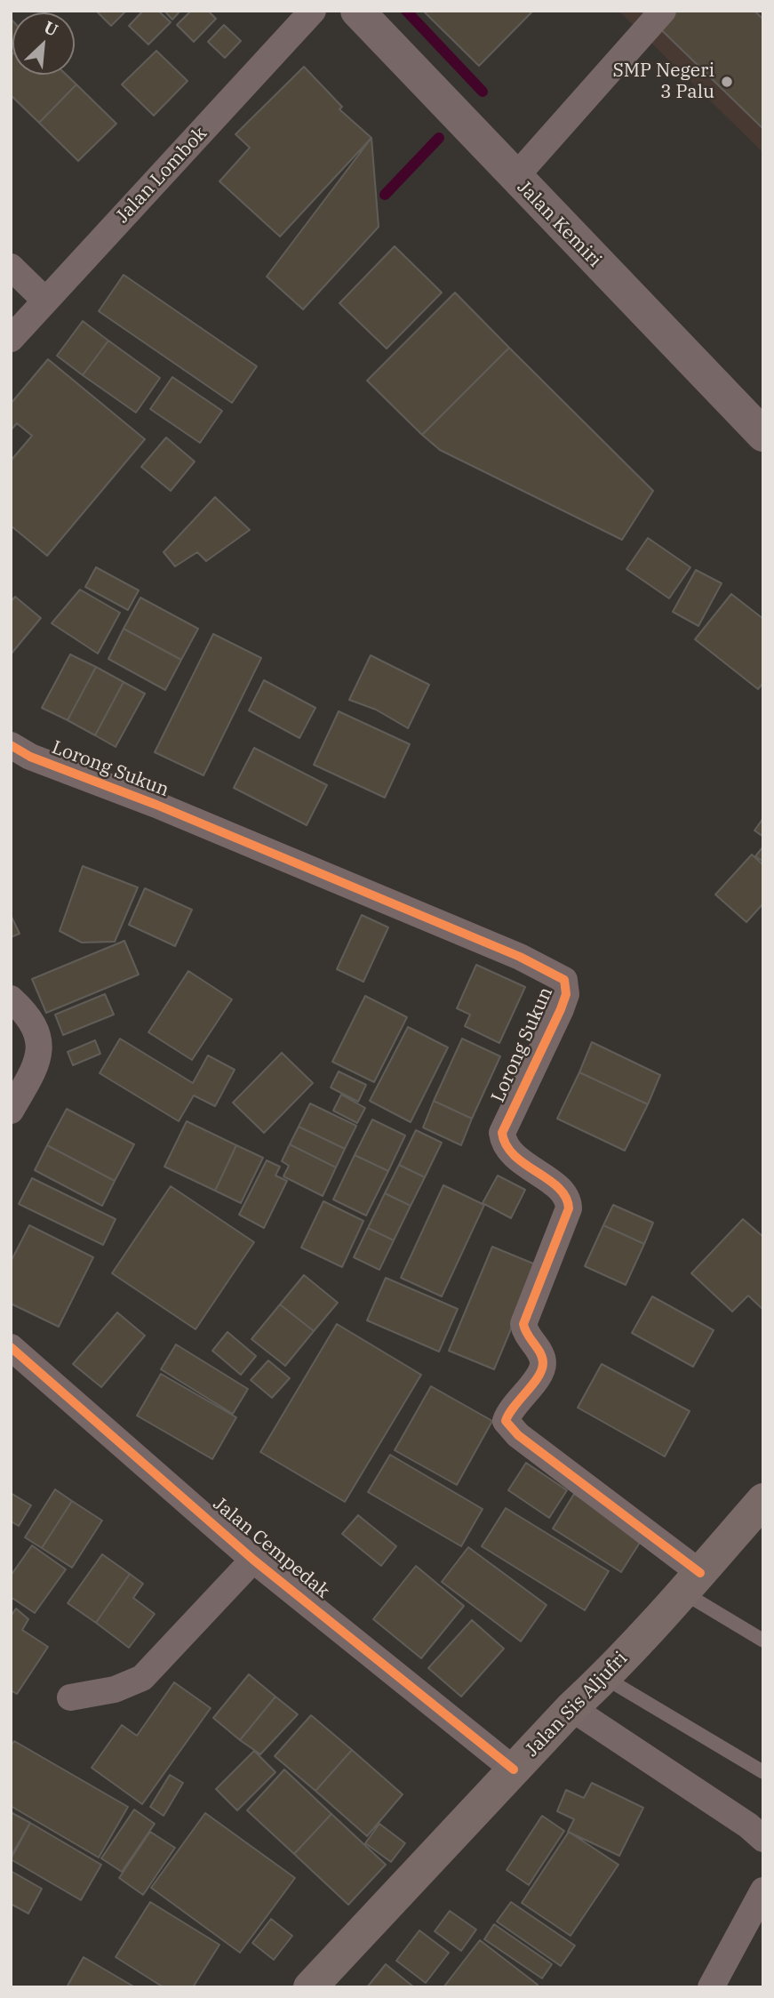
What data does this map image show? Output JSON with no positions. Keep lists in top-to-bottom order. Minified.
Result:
{"streets":{"main road":["Jalan Sis Aljufri"],"street":["Jalan Lombok","Jalan Kemiri","Lorong Sukun","Jalan Cempedak"]},"crossings":[["Lorong Sukun","Jalan Sis Aljufri"],["Jalan Cempedak","Jalan Sis Aljufri"]],"places":["SMP Negeri 3 Palu"],"north":"top right"}
